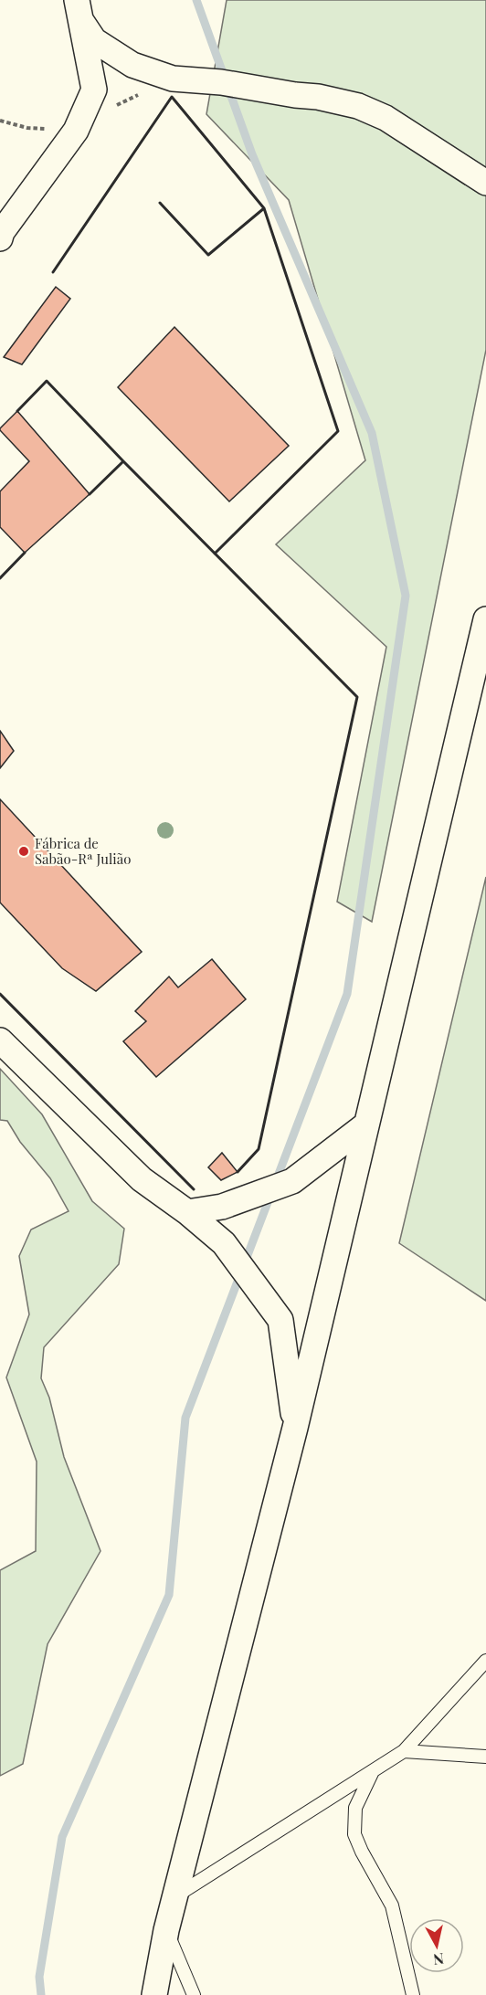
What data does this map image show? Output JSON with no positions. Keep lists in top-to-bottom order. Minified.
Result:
{"places":["Fábrica de Sabão-Rª Julião"],"north":"bottom"}
